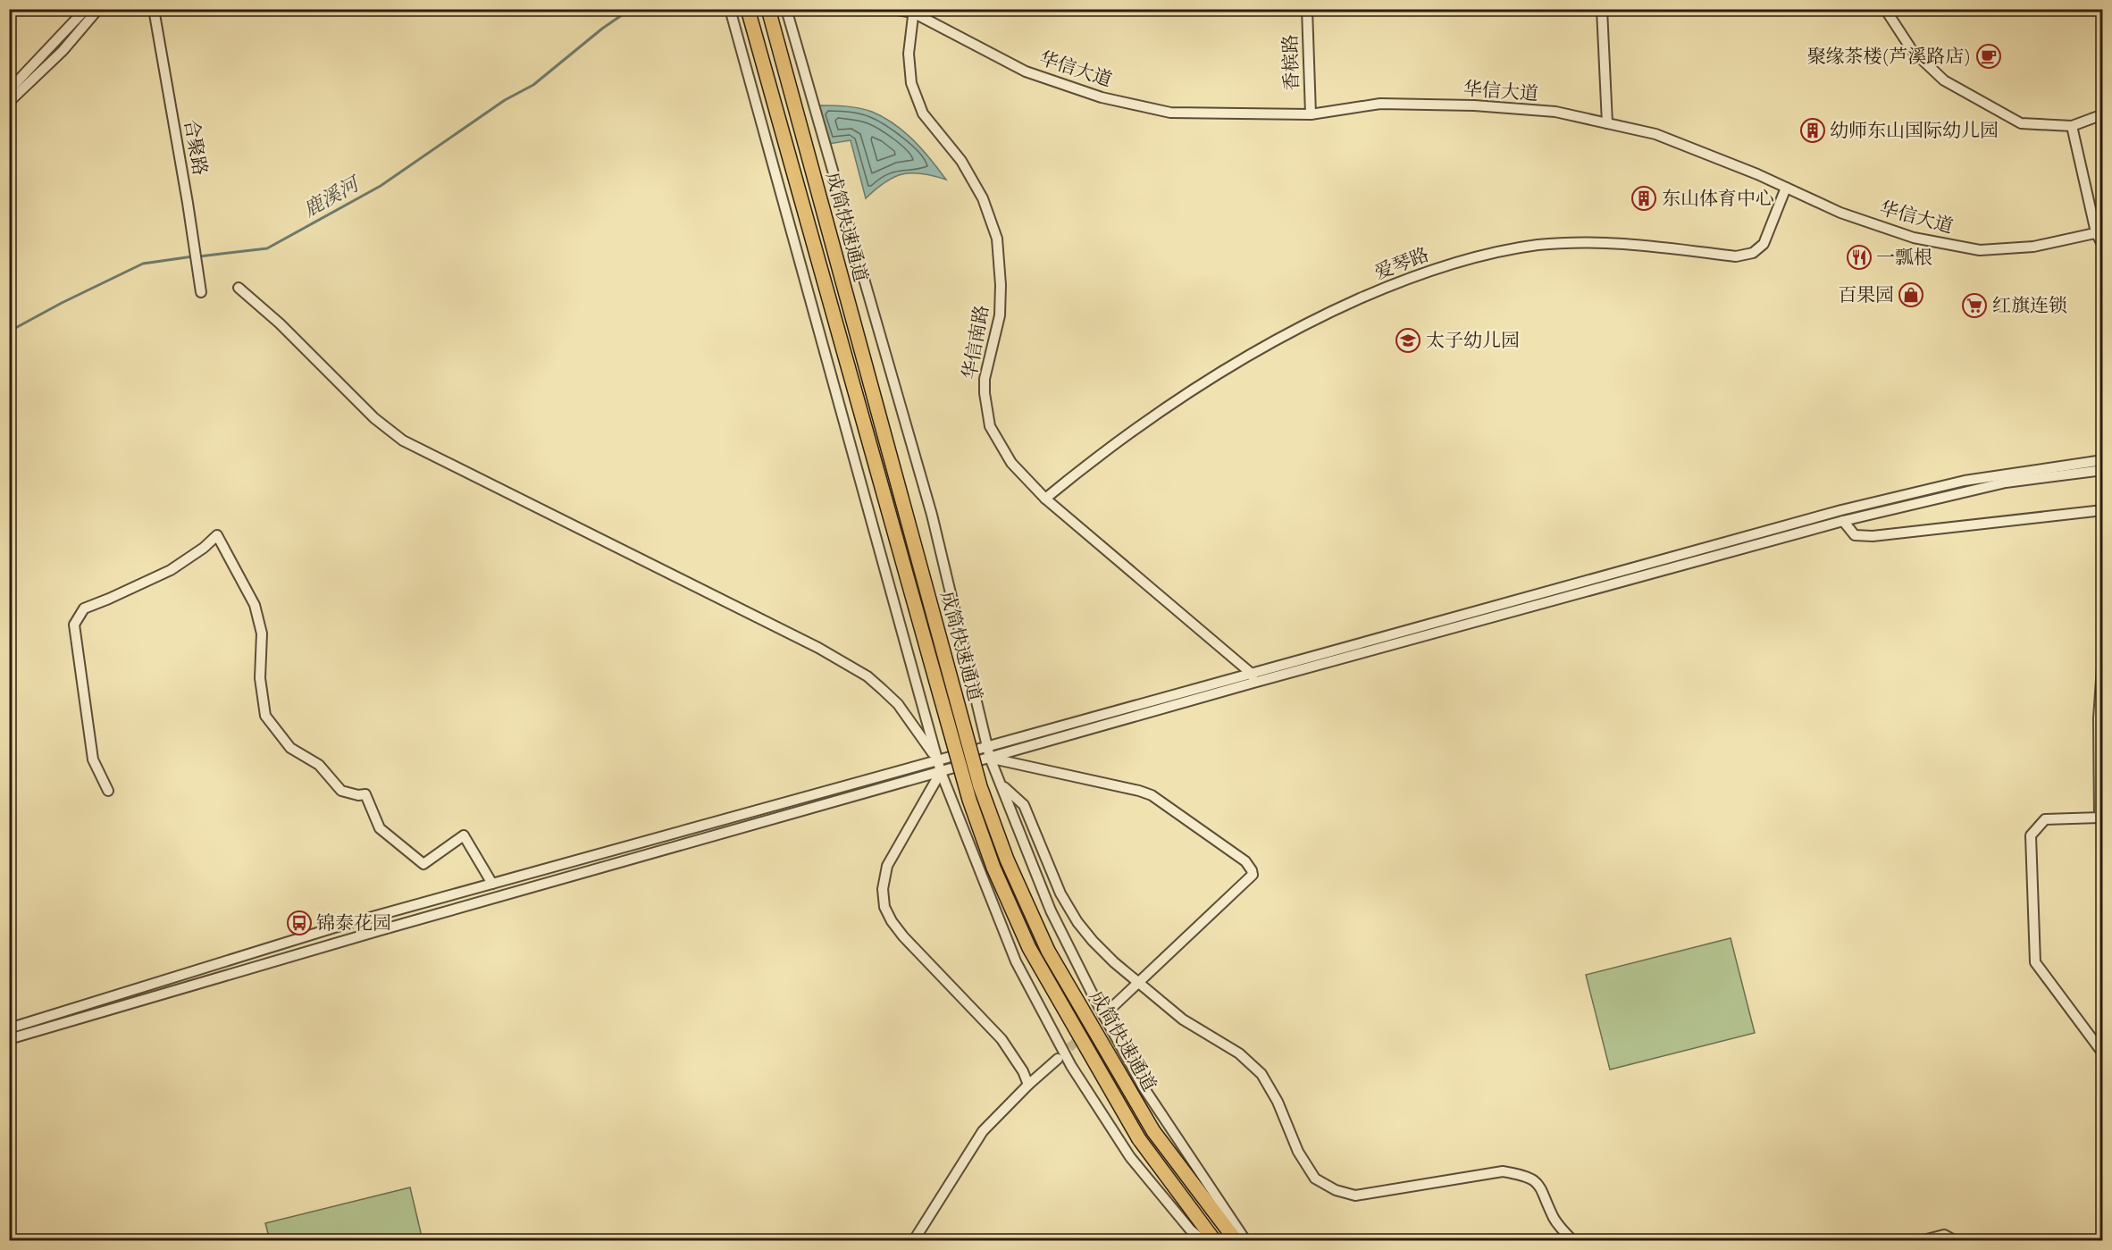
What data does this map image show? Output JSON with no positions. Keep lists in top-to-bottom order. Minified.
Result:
{"streets":{"highway":["成简快速通道"],"street":["香槟路","华信大道","合聚路","爱琴路","华信南路"]},"crossings":[["香槟路","华信大道"],["华信大道","爱琴路"],["华信大道","华信南路"],["爱琴路","华信南路"]],"water":["鹿溪河"],"places":{"cafe":["聚缘茶楼(芦溪路店)"],"building":["幼师东山国际幼儿园","东山体育中心"],"restaurant":["一瓢根"],"shop":["百果园"],"supermarket":["红旗连锁"],"school or university":["太子幼儿园"],"bus stop":["锦泰花园"]}}
